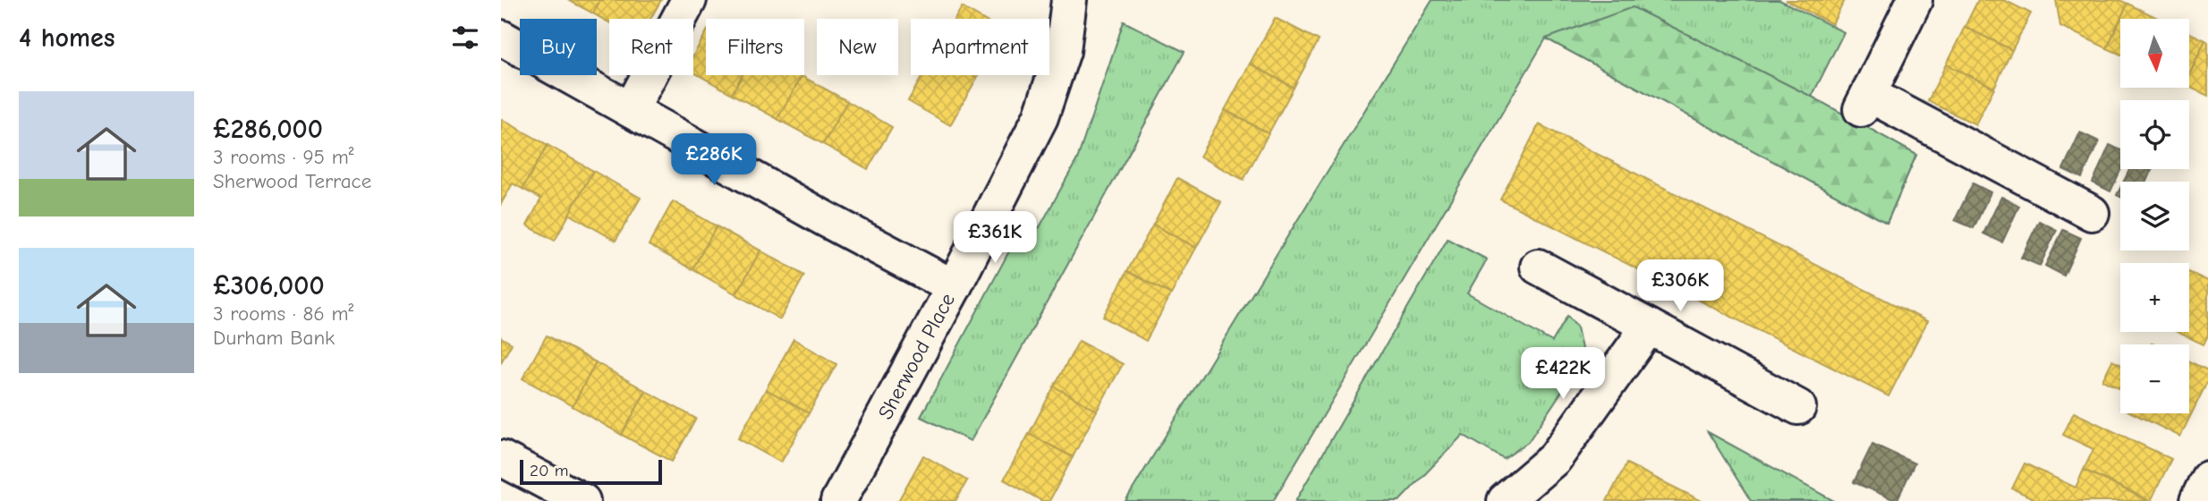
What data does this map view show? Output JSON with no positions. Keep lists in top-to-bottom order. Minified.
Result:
{"streets":{"street":["Sherwood Place"]},"scale_bar":"20 m","north":"bottom","page":{"heading":"4 homes","map_buttons":["+","−"],"chip":["Buy","Rent","Filters","New","Apartment"],"list":[{"name":"£286,000","note":"3 rooms · 95 m² · Sherwood Terrace"},{"name":"£306,000","note":"3 rooms · 86 m² · Durham Bank"}],"price":["£286K","£361K","£306K","£422K"],"scale":"20 m"}}
